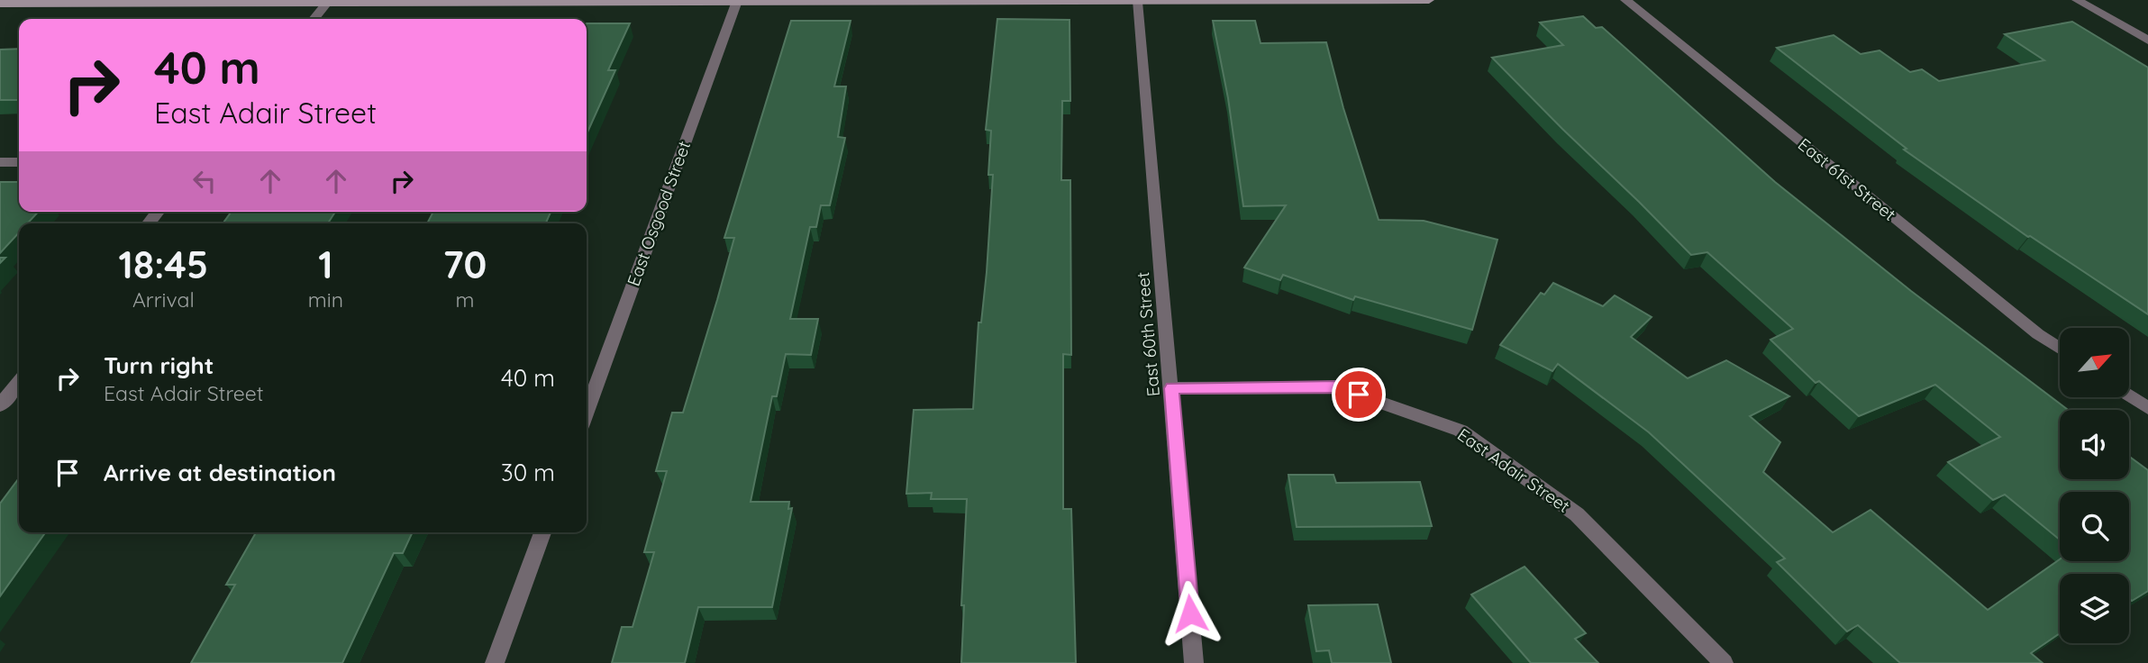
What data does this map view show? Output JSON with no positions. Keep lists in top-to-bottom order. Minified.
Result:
{"streets":{"street":["East 61st Street","East Osgood Street","East 60th Street","East Adair Street"]},"crossings":[["East 60th Street","East Adair Street"]],"north":"top right","page":{"turn":["40 m","East Adair Street"],"eta":["18:45","Arrival","1","min","70","m"],"list":[{"name":"Turn right","note":"East Adair Street","value":"40 m"},{"name":"Arrive at destination","value":"30 m"}]}}
